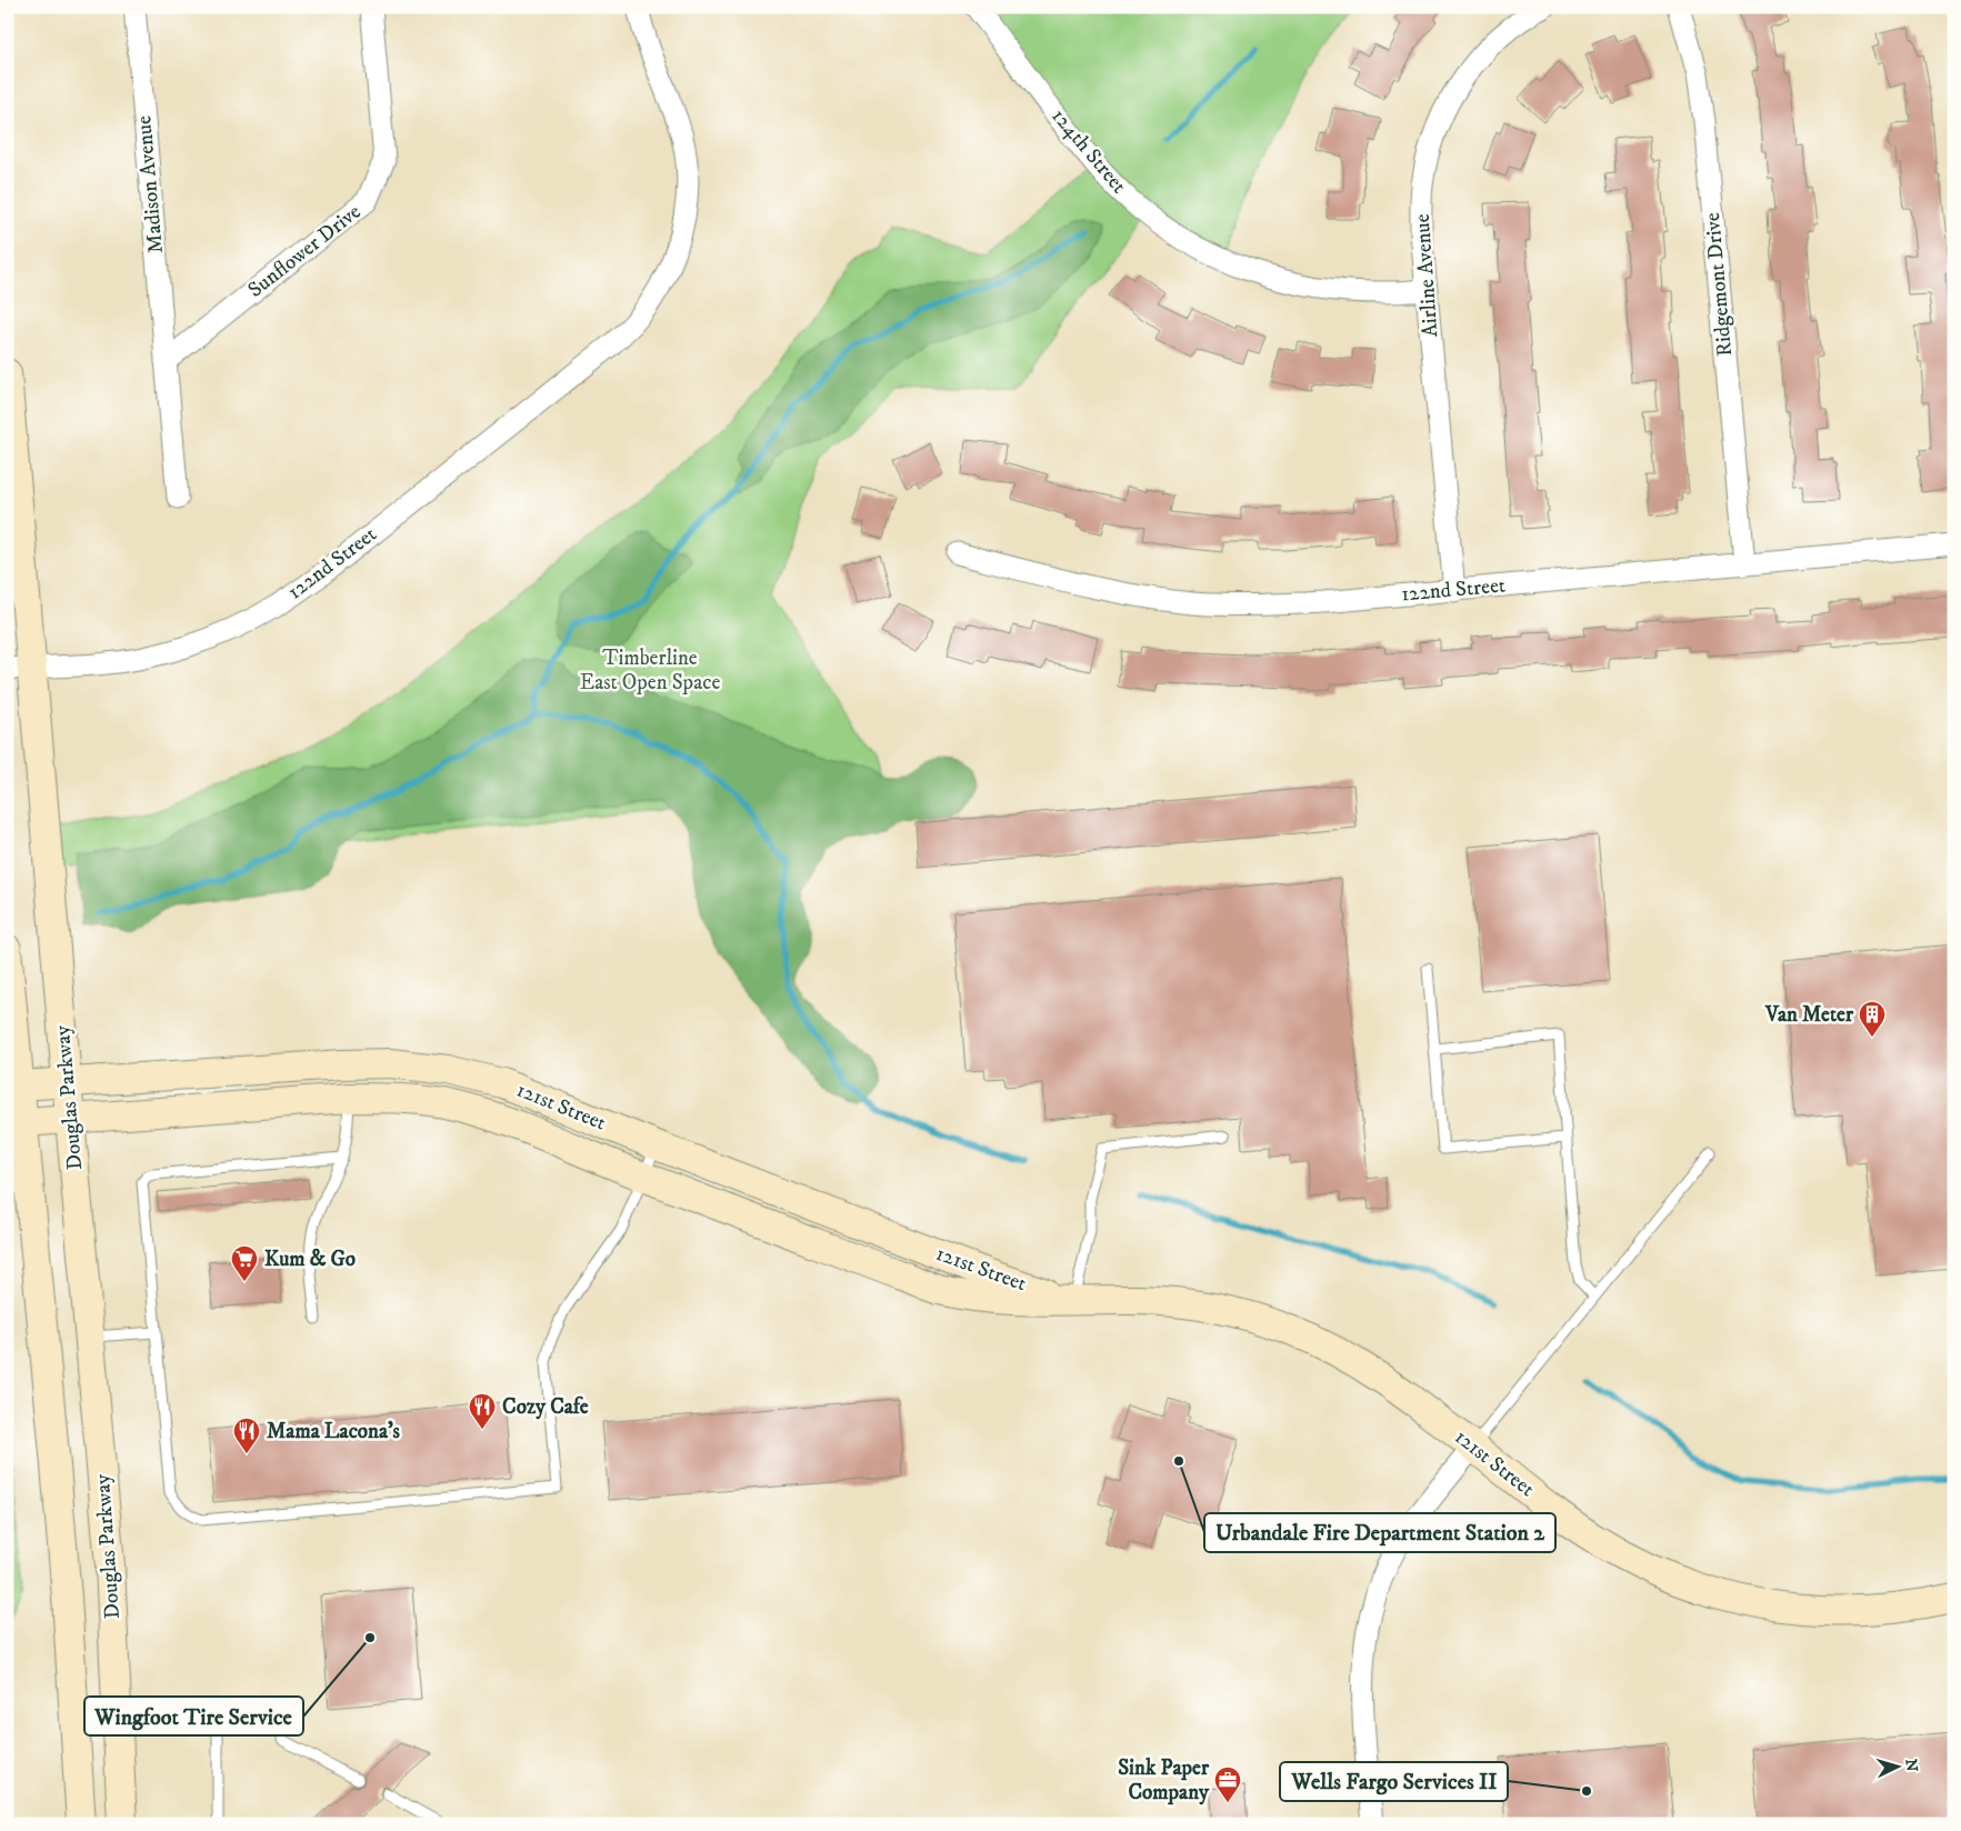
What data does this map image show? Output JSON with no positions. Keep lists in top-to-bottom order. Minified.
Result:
{"streets":{"street":["124th Street","Madison Avenue","Sunflower Drive","Airline Avenue","Ridgemont Drive","122nd Street","Douglas Parkway","121st Street"]},"crossings":[["124th Street","Airline Avenue"],["Madison Avenue","Sunflower Drive"],["Airline Avenue","122nd Street"],["Ridgemont Drive","122nd Street"],["122nd Street","Douglas Parkway"],["Douglas Parkway","121st Street"]],"parks":["Timberline East Open Space"],"places":{"building":["Van Meter"],"supermarket":["Kum & Go"],"restaurant":["Cozy Cafe","Mama Lacona's"],"other":["Urbandale Fire Department Station 2","Wingfoot Tire Service","Wells Fargo Services II"],"office":["Sink Paper Company"]},"north":"right"}
